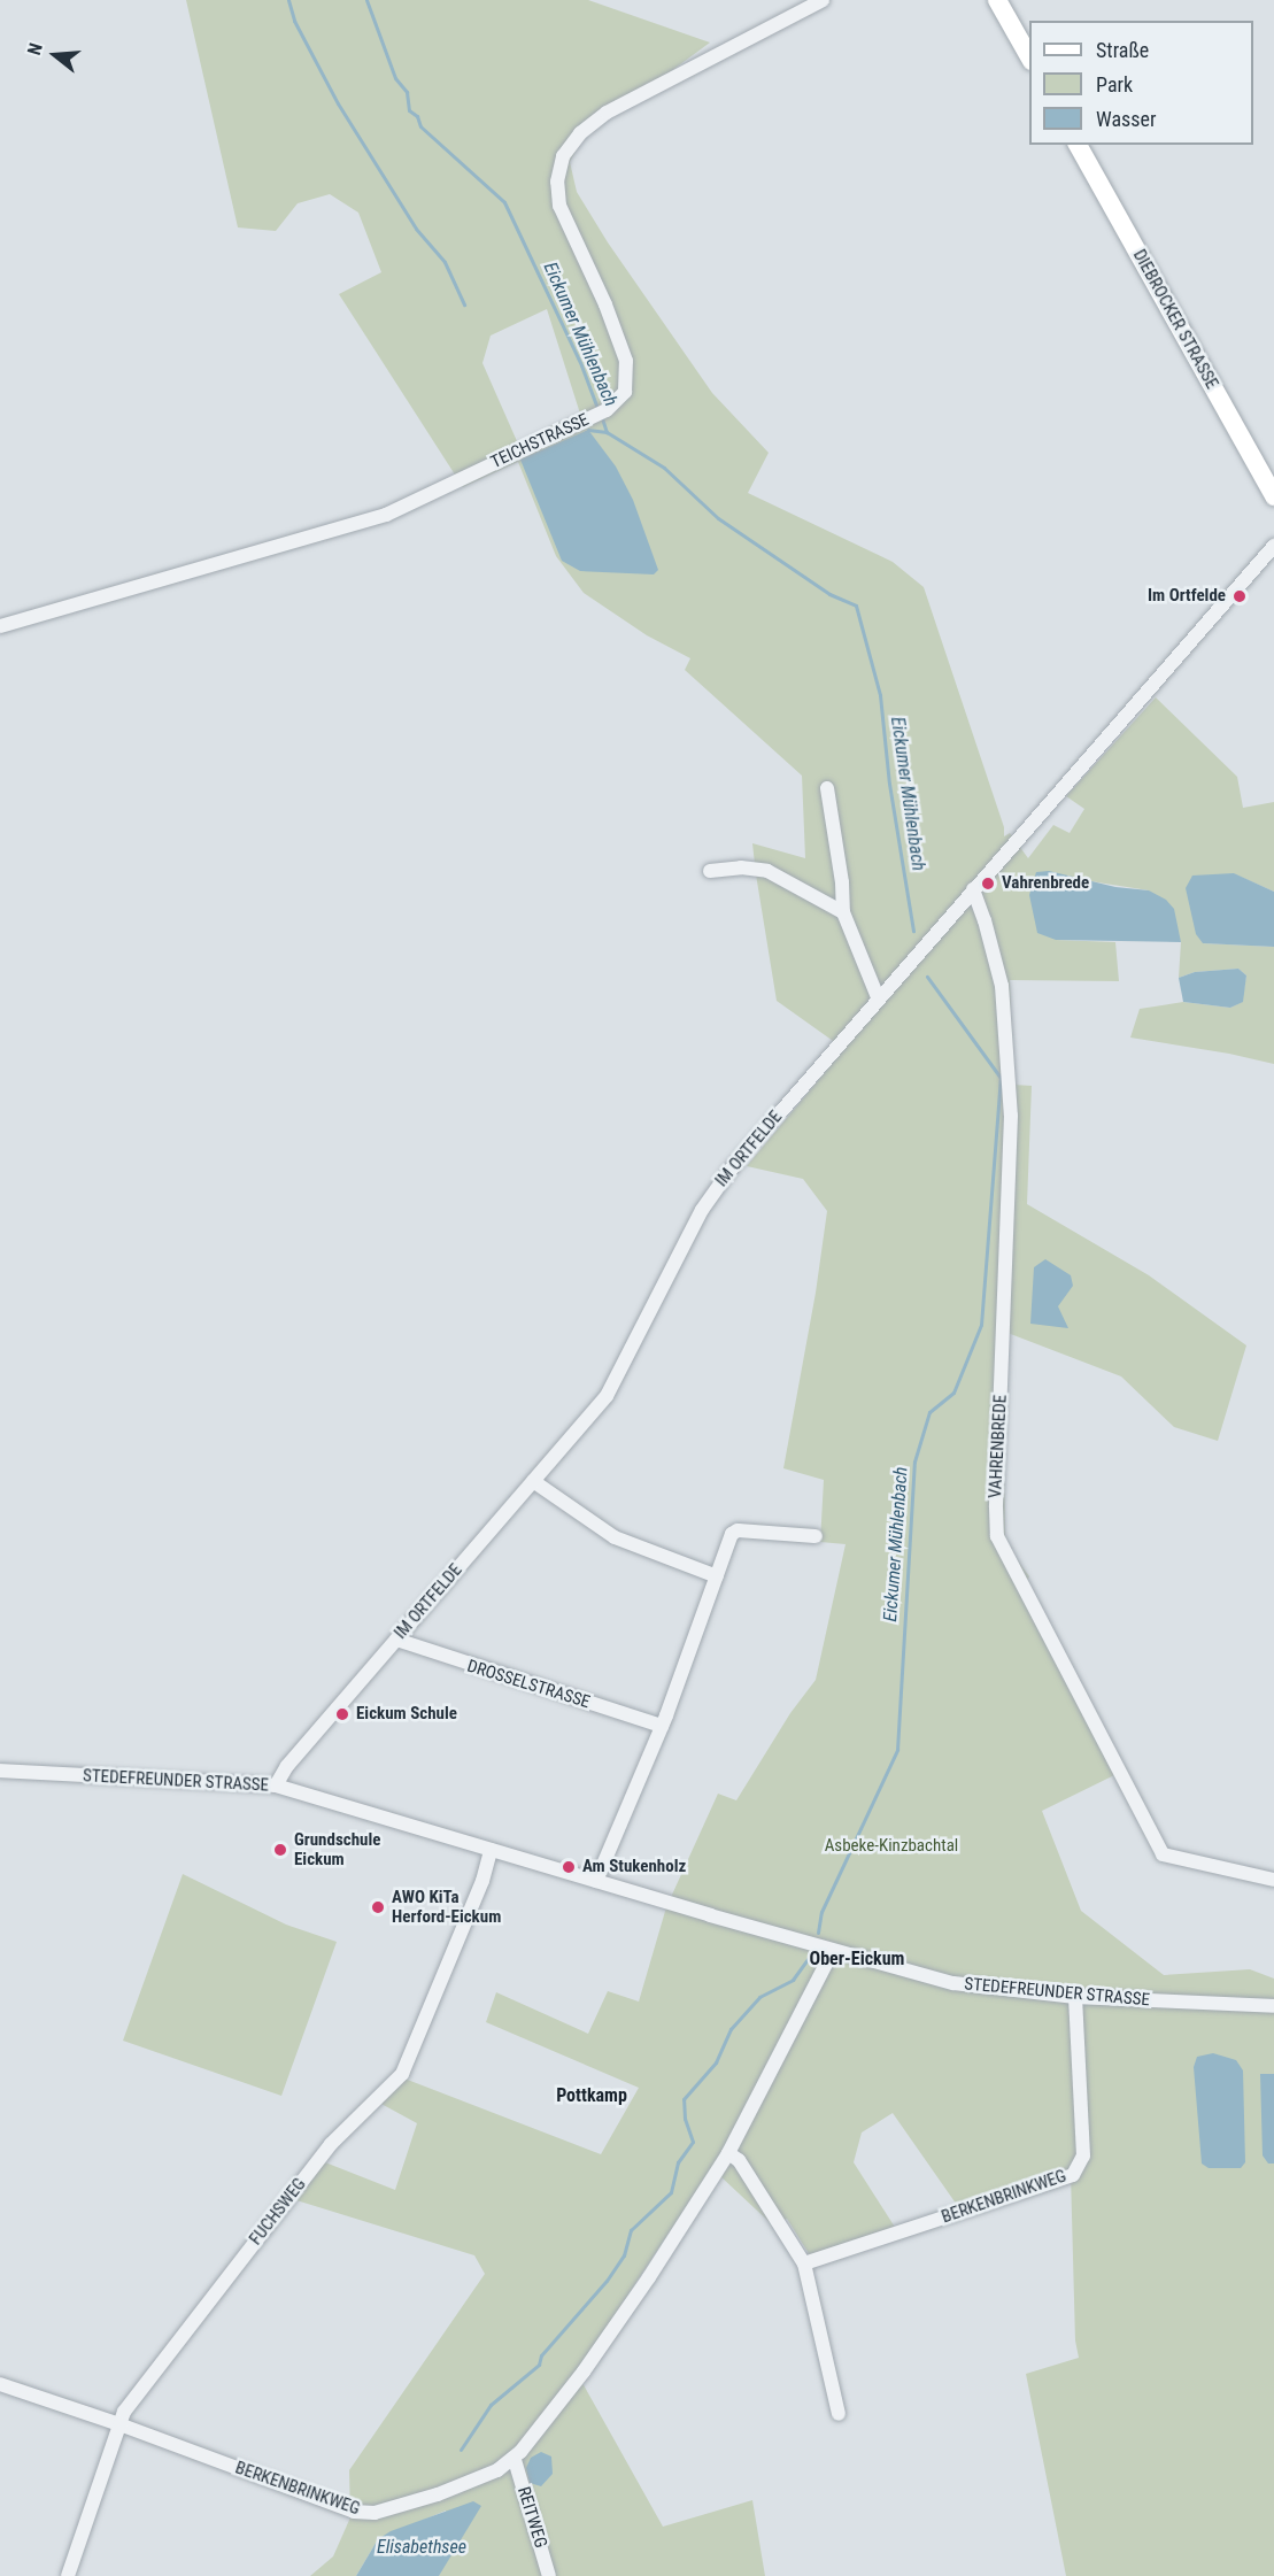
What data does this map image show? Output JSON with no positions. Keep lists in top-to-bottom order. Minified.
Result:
{"streets":{"main road":["DIEBROCKER STRASSE"],"street":["TEICHSTRASSE","IM ORTFELDE","VAHRENBREDE","DROSSELSTRASSE","STEDEFREUNDER STRASSE","BERKENBRINKWEG","FUCHSWEG","REITWEG"]},"crossings":[["IM ORTFELDE","VAHRENBREDE"],["IM ORTFELDE","DROSSELSTRASSE"],["IM ORTFELDE","STEDEFREUNDER STRASSE"],["STEDEFREUNDER STRASSE","BERKENBRINKWEG"],["STEDEFREUNDER STRASSE","FUCHSWEG"],["BERKENBRINKWEG","FUCHSWEG"],["BERKENBRINKWEG","REITWEG"]],"districts":["Ober-Eickum","Pottkamp"],"water":["Eickumer Mühlenbach","Elisabethsee"],"parks":["Asbeke-Kinzbachtal"],"places":["Im Ortfelde","Vahrenbrede","Eickum Schule","Grundschule Eickum","Am Stukenholz","AWO KiTa Herford-Eickum"],"legend":["Straße","Park","Wasser"],"north":"left"}
